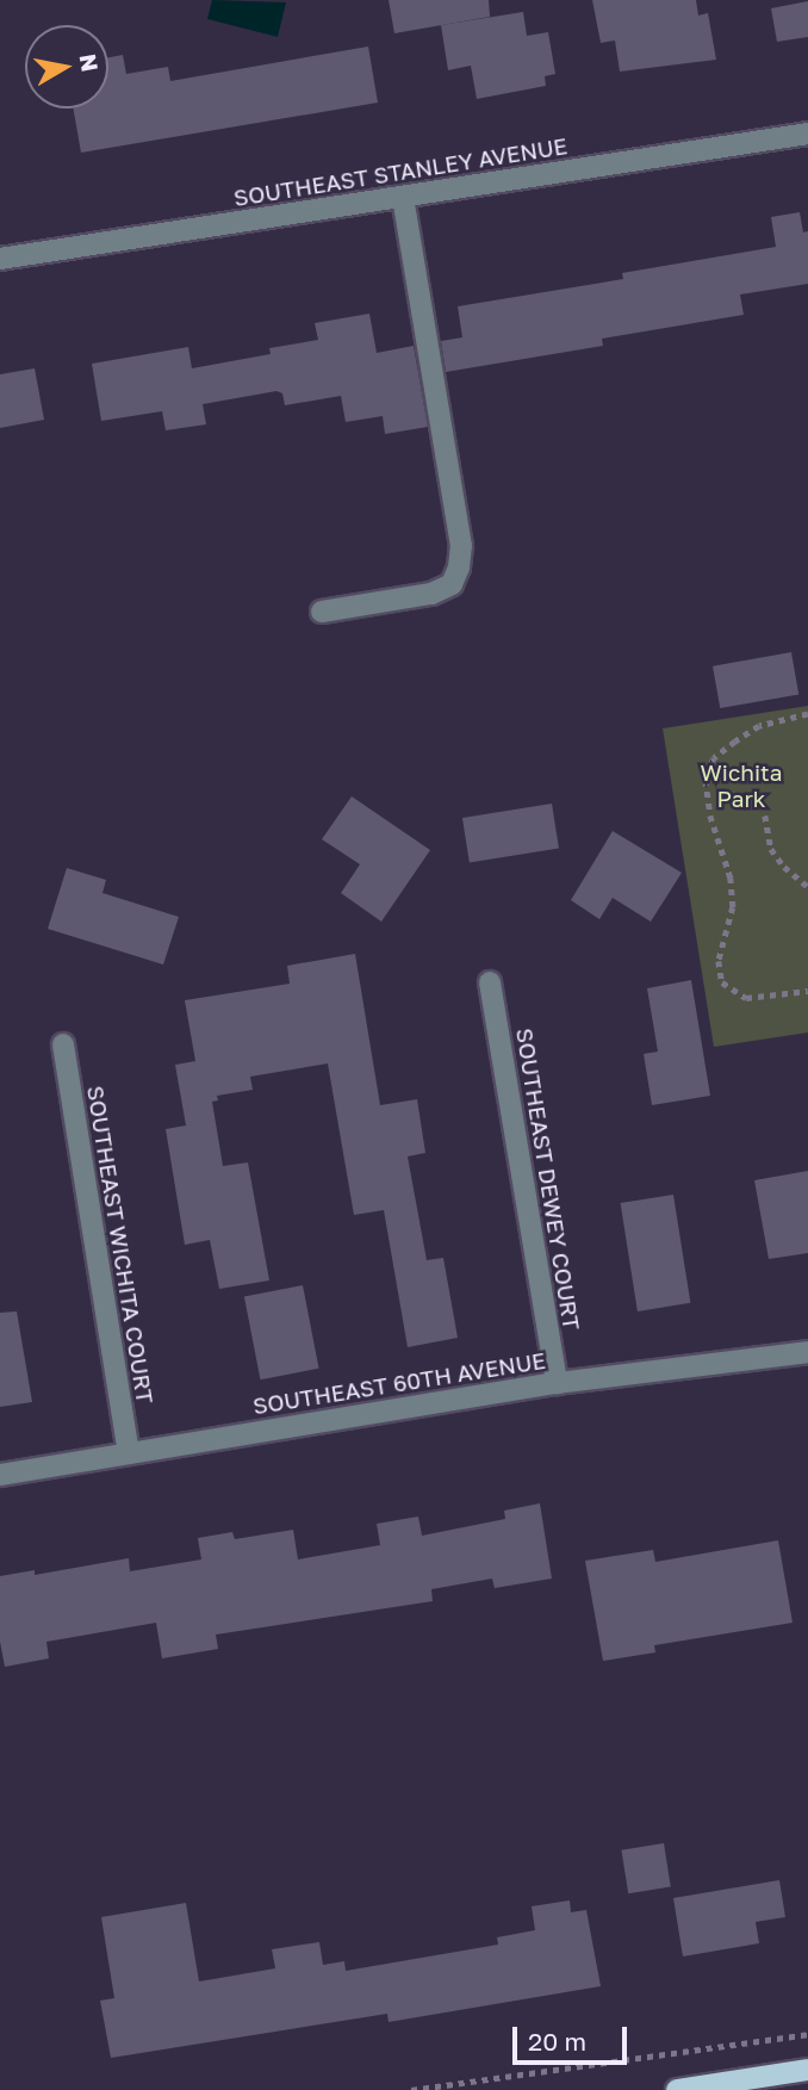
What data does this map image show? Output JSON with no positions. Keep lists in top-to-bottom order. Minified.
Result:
{"streets":{"street":["SOUTHEAST STANLEY AVENUE","SOUTHEAST DEWEY COURT","SOUTHEAST WICHITA COURT","SOUTHEAST 60TH AVENUE"]},"crossings":[["SOUTHEAST DEWEY COURT","SOUTHEAST 60TH AVENUE"],["SOUTHEAST WICHITA COURT","SOUTHEAST 60TH AVENUE"]],"parks":["Wichita Park"],"scale_bar":"20 m","north":"right"}
